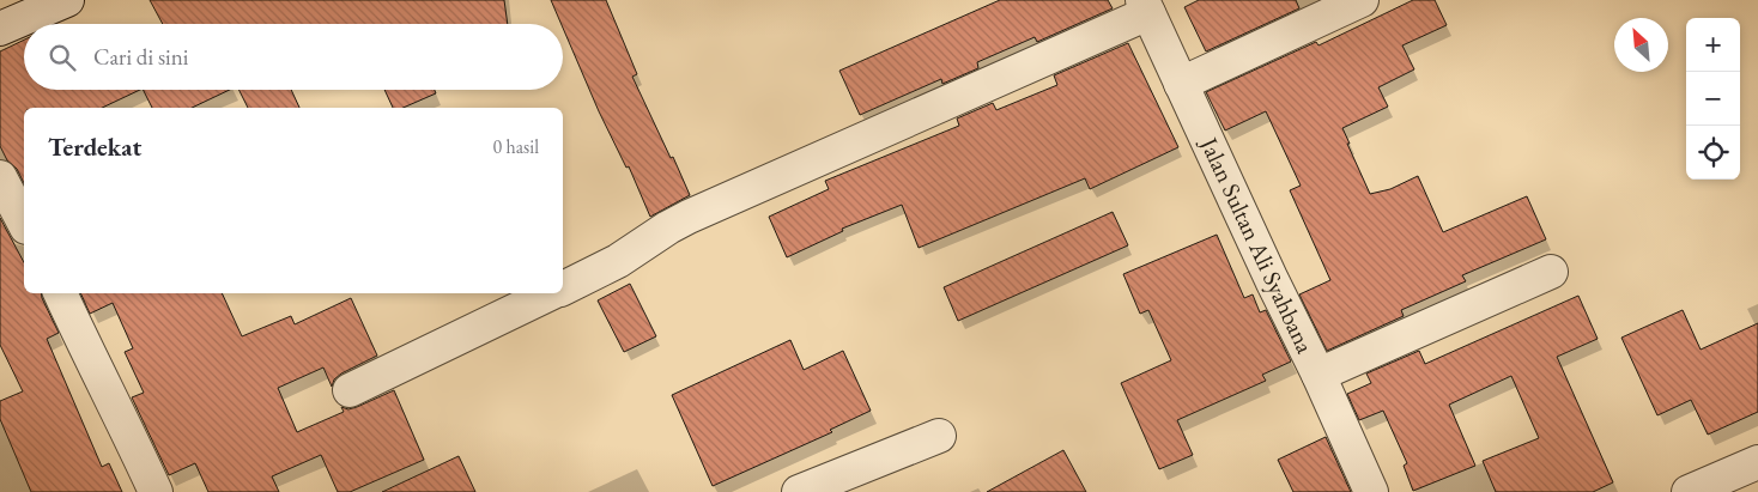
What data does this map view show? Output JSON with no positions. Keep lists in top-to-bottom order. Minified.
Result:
{"streets":{"street":["Jalan Sultan Ali Syahbana"]},"north":"top left","page":{"map_buttons":["+","−"],"search":"Cari di sini","heading":["Terdekat","0 hasil"]}}
